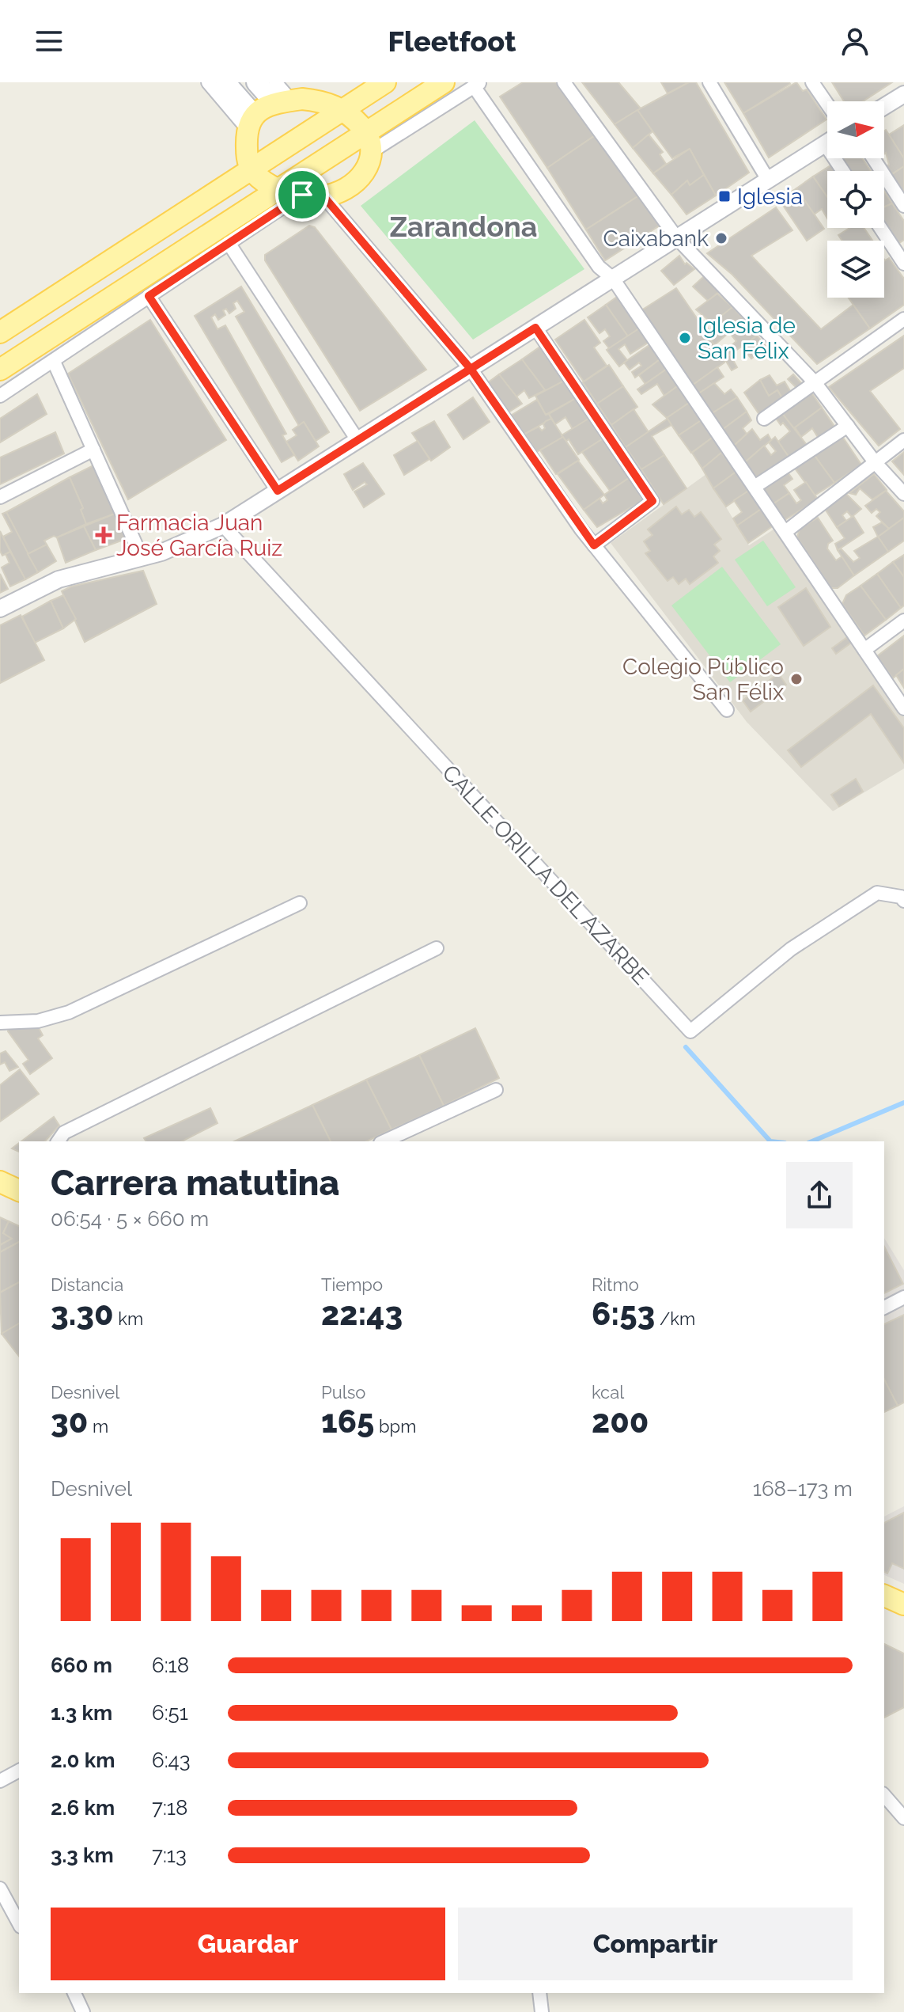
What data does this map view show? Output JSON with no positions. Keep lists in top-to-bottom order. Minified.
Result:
{"streets":{"street":["CALLE ORILLA DEL AZARBE"]},"districts":["Zarandona"],"places":{"transit":["Iglesia"],"other":["Caixabank","Iglesia de San Félix","Colegio Público San Félix"],"health":["Farmacia Juan José García Ruiz"]},"north":"right","page":{"header":"Fleetfoot","heading":["Carrera matutina","06:54 · 5 × 660 m"],"stats":[["Distancia","3.30 km"],["Tiempo","22:43"],["Ritmo","6:53 /km"],["Desnivel","30 m"],["Pulso","165 bpm"],["kcal","200"]],"chart":["Desnivel","168–173 m"],"list":[{"name":"660 m","note":"6:18"},{"name":"1.3 km","note":"6:51"},{"name":"2.0 km","note":"6:43"},{"name":"2.6 km","note":"7:18"},{"name":"3.3 km","note":"7:13"}],"buttons":["Guardar","Compartir"]}}
